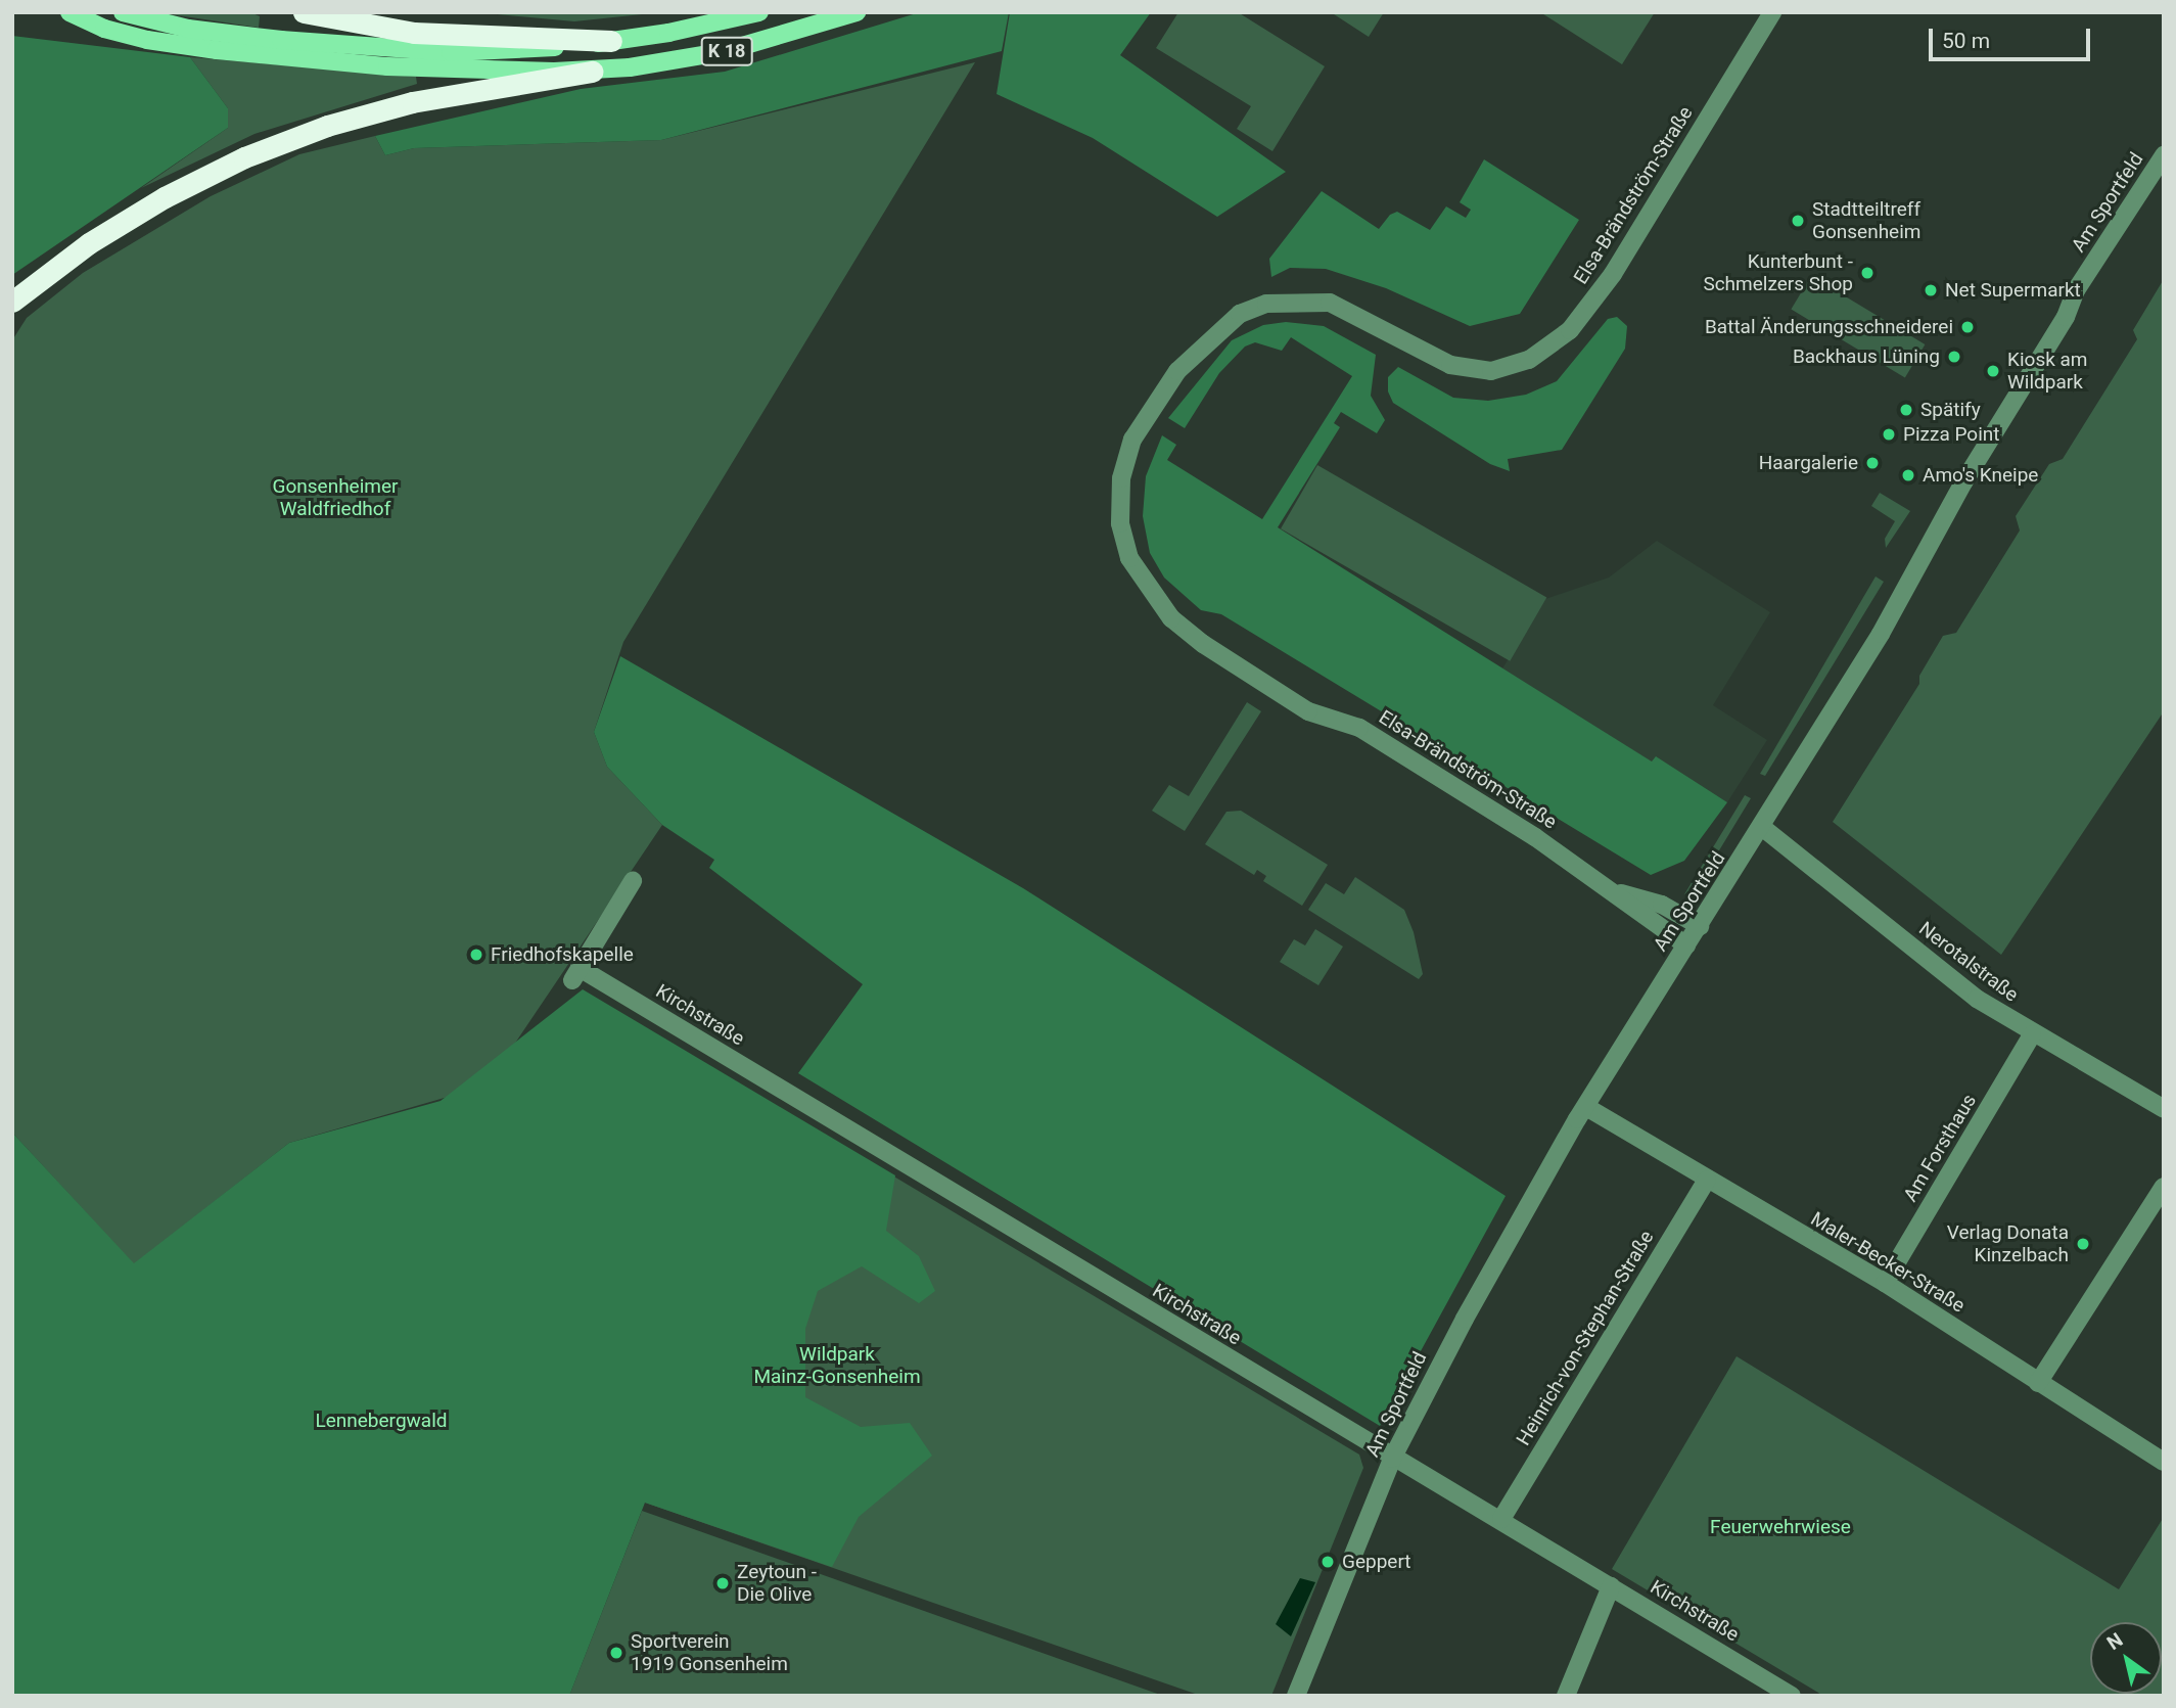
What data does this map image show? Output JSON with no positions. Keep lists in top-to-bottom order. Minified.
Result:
{"streets":{"main road":["K 18"],"street":["Elsa-Brändström-Straße","Am Sportfeld","Nerotalstraße","Kirchstraße","Am Forsthaus","Maler-Becker-Straße","Heinrich-von-Stephan-Straße"]},"crossings":[["Elsa-Brändström-Straße","Am Sportfeld"],["Am Sportfeld","Nerotalstraße"],["Am Sportfeld","Kirchstraße"],["Am Sportfeld","Maler-Becker-Straße"],["Nerotalstraße","Am Forsthaus"],["Kirchstraße","Heinrich-von-Stephan-Straße"],["Am Forsthaus","Maler-Becker-Straße"],["Maler-Becker-Straße","Heinrich-von-Stephan-Straße"]],"parks":["Gonsenheimer Waldfriedhof","Wildpark Mainz-Gonsenheim","Lennebergwald","Feuerwehrwiese"],"places":["Stadtteiltreff Gonsenheim","Kunterbunt - Schmelzers Shop","Net Supermarkt","Battal Änderungsschneiderei","Backhaus Lüning","Kiosk am Wildpark","Spätify","Pizza Point","Haargalerie","Amo's Kneipe","Friedhofskapelle","Verlag Donata Kinzelbach","Geppert","Zeytoun - Die Olive","Sportverein 1919 Gonsenheim"],"scale_bar":"50 m","north":"top left"}
